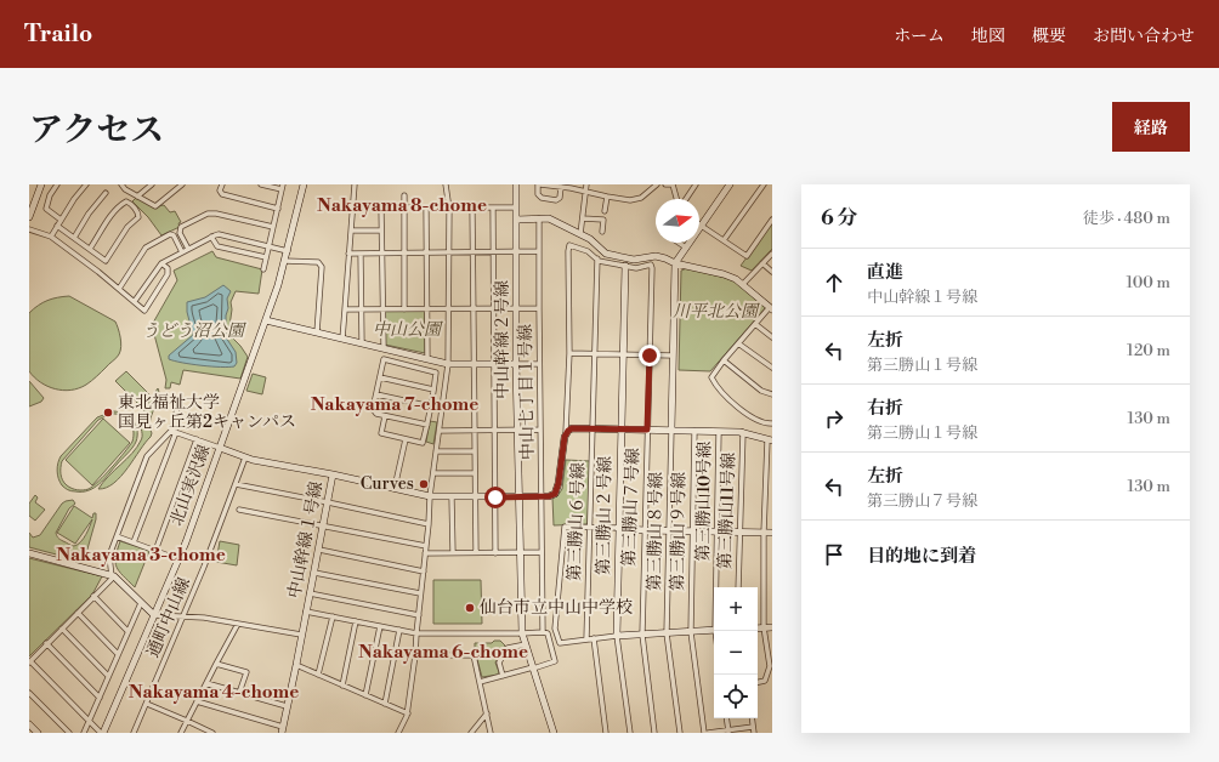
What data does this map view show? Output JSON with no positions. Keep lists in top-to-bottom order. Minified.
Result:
{"streets":{"street":["中山幹線２号線","中山七丁目１号線","北山実沢線","第三勝山10号線","第三勝山７号線","第三勝山11号線","第三勝山２号線","第三勝山６号線","第三勝山８号線","第三勝山９号線","中山幹線１号線","通町中山線"]},"crossings":[["中山幹線２号線","中山七丁目１号線"],["中山幹線２号線","中山幹線１号線"],["中山七丁目１号線","中山幹線１号線"],["第三勝山７号線","第三勝山２号線"]],"districts":["Nakayama 8-chome","Nakayama 7-chome","Nakayama 3-chome","Nakayama 6-chome","Nakayama 4-chome"],"parks":["川平北公園","中山公園","うどう沼公園"],"places":["東北福祉大学 国見ヶ丘第2キャンパス","Curves","仙台市立中山中学校"],"north":"right","page":{"header":"Trailo","nav":["ホーム","地図","概要","お問い合わせ"],"title":"アクセス","buttons":"経路","heading":["6 分","徒歩 · 480 m"],"list":[["直進","中山幹線１号線","100 m"],["左折","第三勝山１号線","120 m"],["右折","第三勝山１号線","130 m"],["左折","第三勝山７号線","130 m"],"目的地に到着"],"map_buttons":["+","−"]}}
